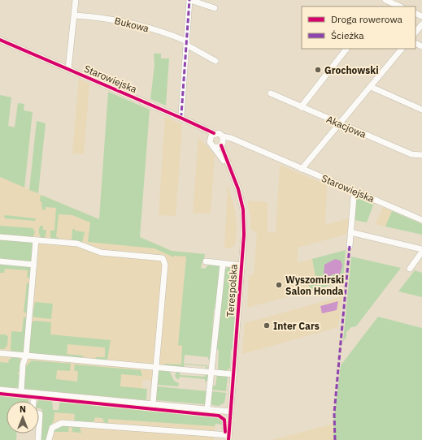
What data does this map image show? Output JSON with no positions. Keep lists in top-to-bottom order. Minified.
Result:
{"streets":{"street":["Bukowa","Starowiejska","Akacjowa","Terespolska"]},"crossings":[["Starowiejska","Terespolska"]],"places":["Grochowski","Wyszomirski Salon Honda","Inter Cars"],"legend":["Droga rowerowa","Ścieżka"],"north":"top"}
